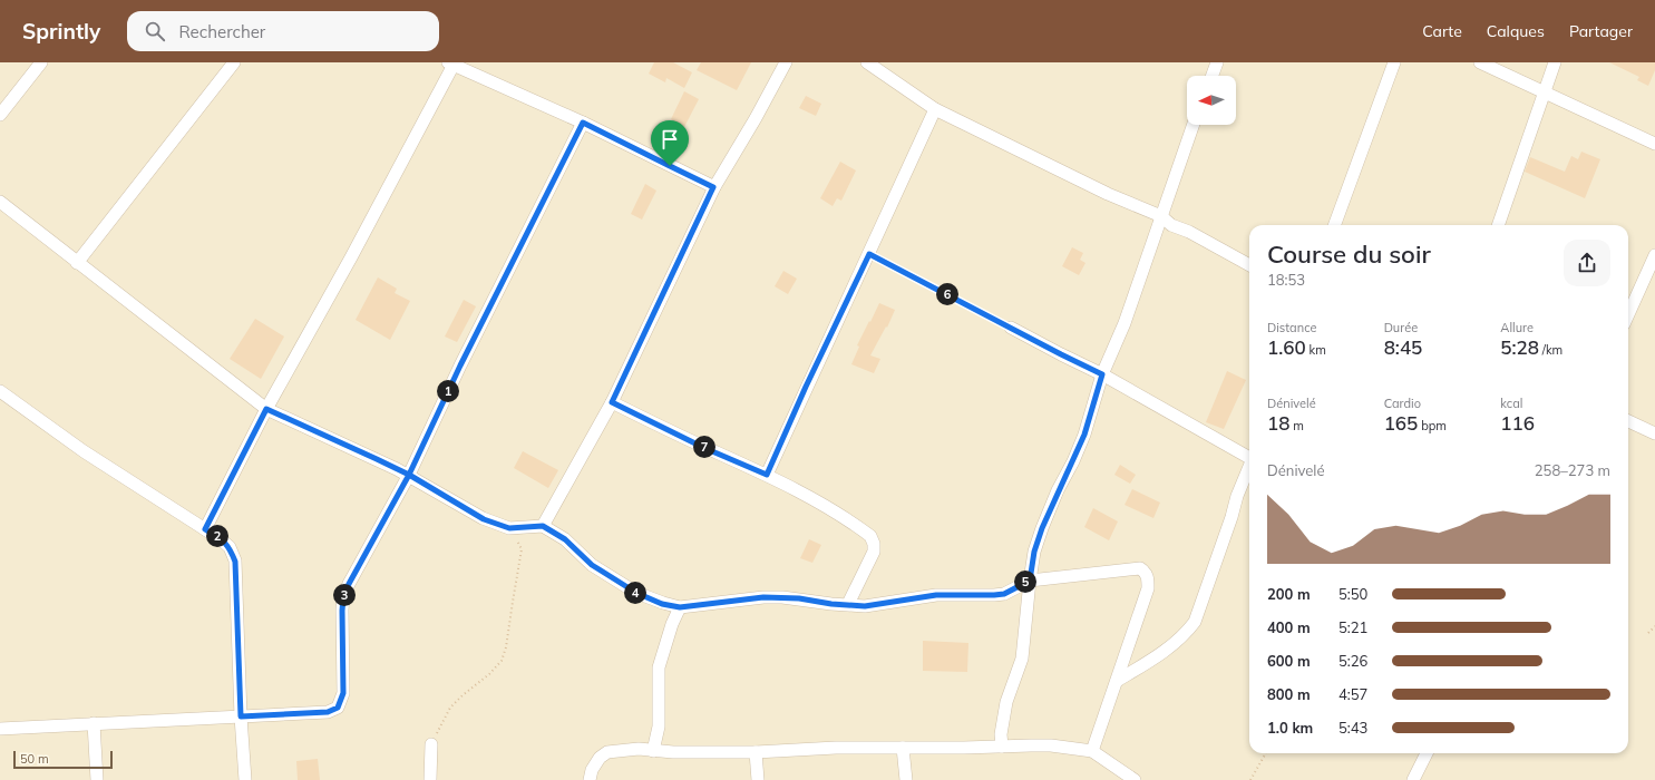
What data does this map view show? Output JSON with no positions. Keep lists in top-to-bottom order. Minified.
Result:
{"scale_bar":"50 m","north":"left","page":{"header":"Sprintly","search":"Rechercher","nav":["Carte","Calques","Partager"],"heading":["Course du soir","18:53"],"pins":["6","1","7","2","5","4","3"],"stats":[["Distance","1.60 km"],["Durée","8:45"],["Allure","5:28 /km"],["Dénivelé","18 m"],["Cardio","165 bpm"],["kcal","116"]],"chart":["Dénivelé","258–273 m"],"list":[{"name":"200 m","note":"5:50"},{"name":"400 m","note":"5:21"},{"name":"600 m","note":"5:26"},{"name":"800 m","note":"4:57"},{"name":"1.0 km","note":"5:43"}],"scale":"50 m"}}
